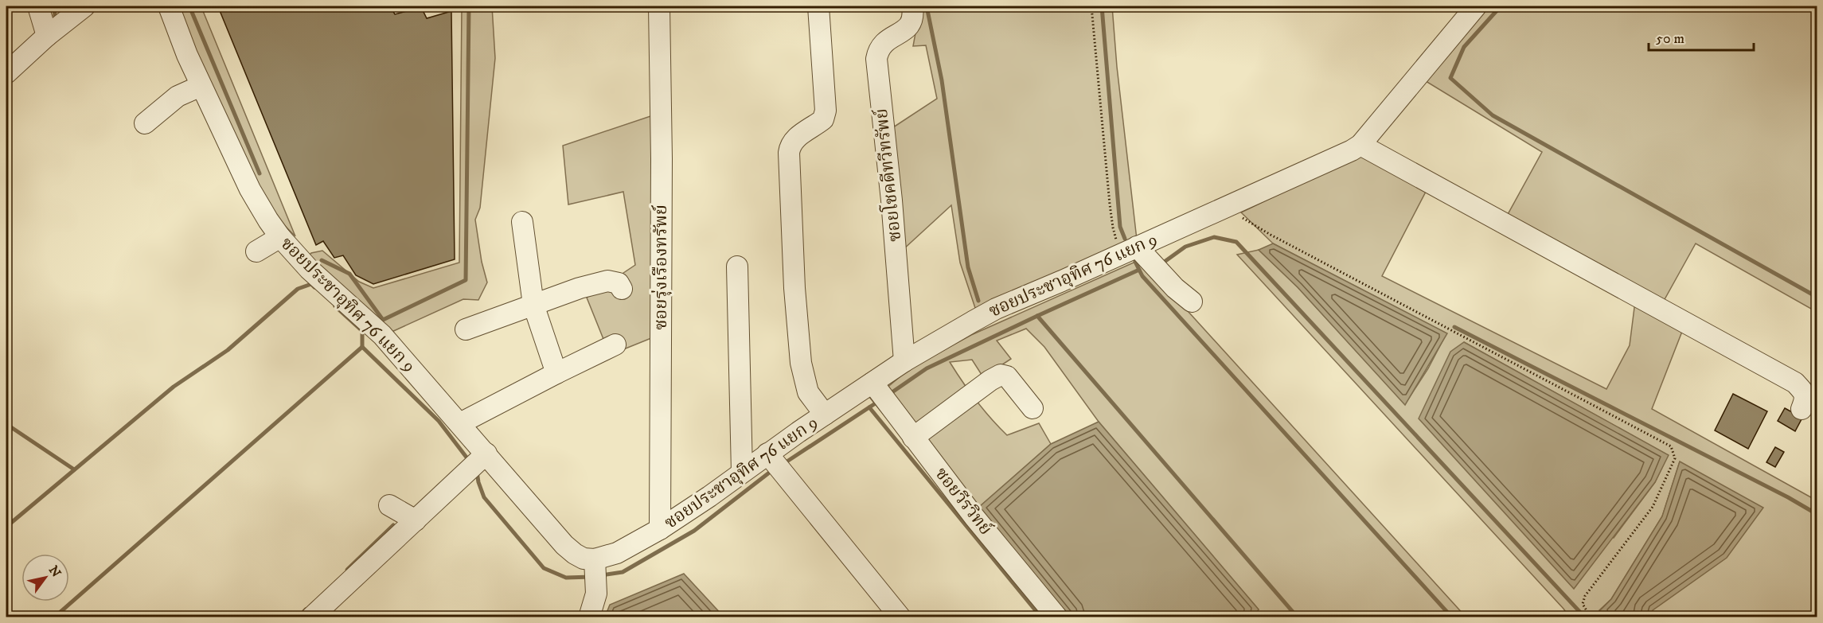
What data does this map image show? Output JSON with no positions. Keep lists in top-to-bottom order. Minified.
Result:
{"streets":{"street":["ซอยโชคดีทวีทรัพย์","ซอยรุ่งเรืองทรัพย์","ซอยประชาอุทิศ 76 แยก 9","ซอยวีรวิทย์"]},"crossings":[["ซอยโชคดีทวีทรัพย์","ซอยประชาอุทิศ 76 แยก 9"],["ซอยรุ่งเรืองทรัพย์","ซอยประชาอุทิศ 76 แยก 9"],["ซอยประชาอุทิศ 76 แยก 9","ซอยวีรวิทย์"]],"scale_bar":"50 m","north":"top right"}
